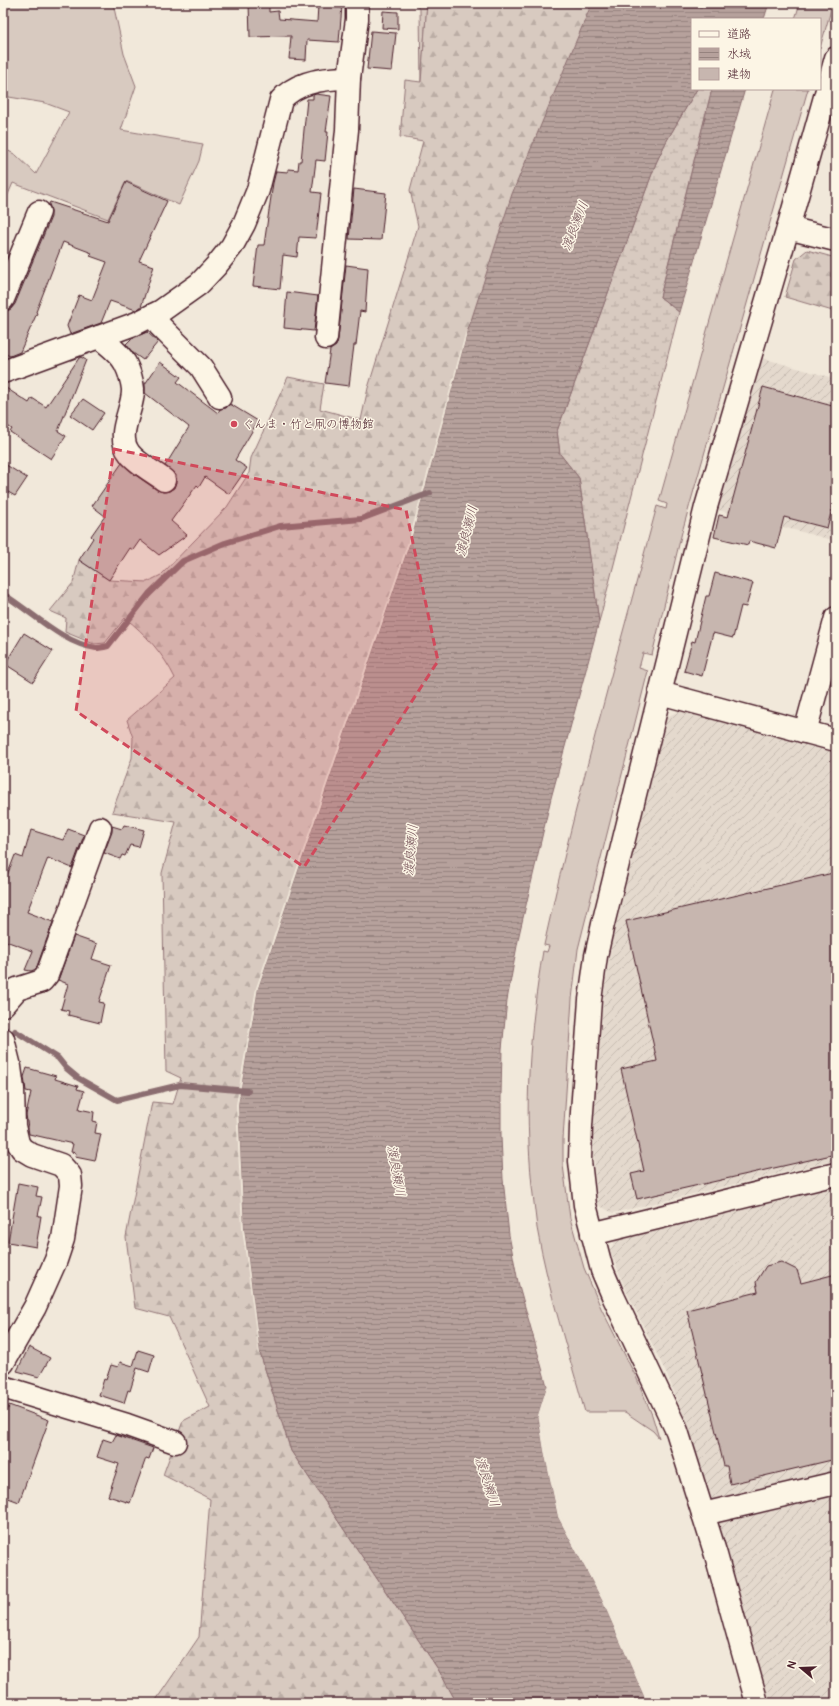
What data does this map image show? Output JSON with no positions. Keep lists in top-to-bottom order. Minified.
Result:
{"water":["渡良瀬川"],"places":["ぐんま・竹と凧の博物館"],"legend":["道路","水域","建物"],"north":"left"}
